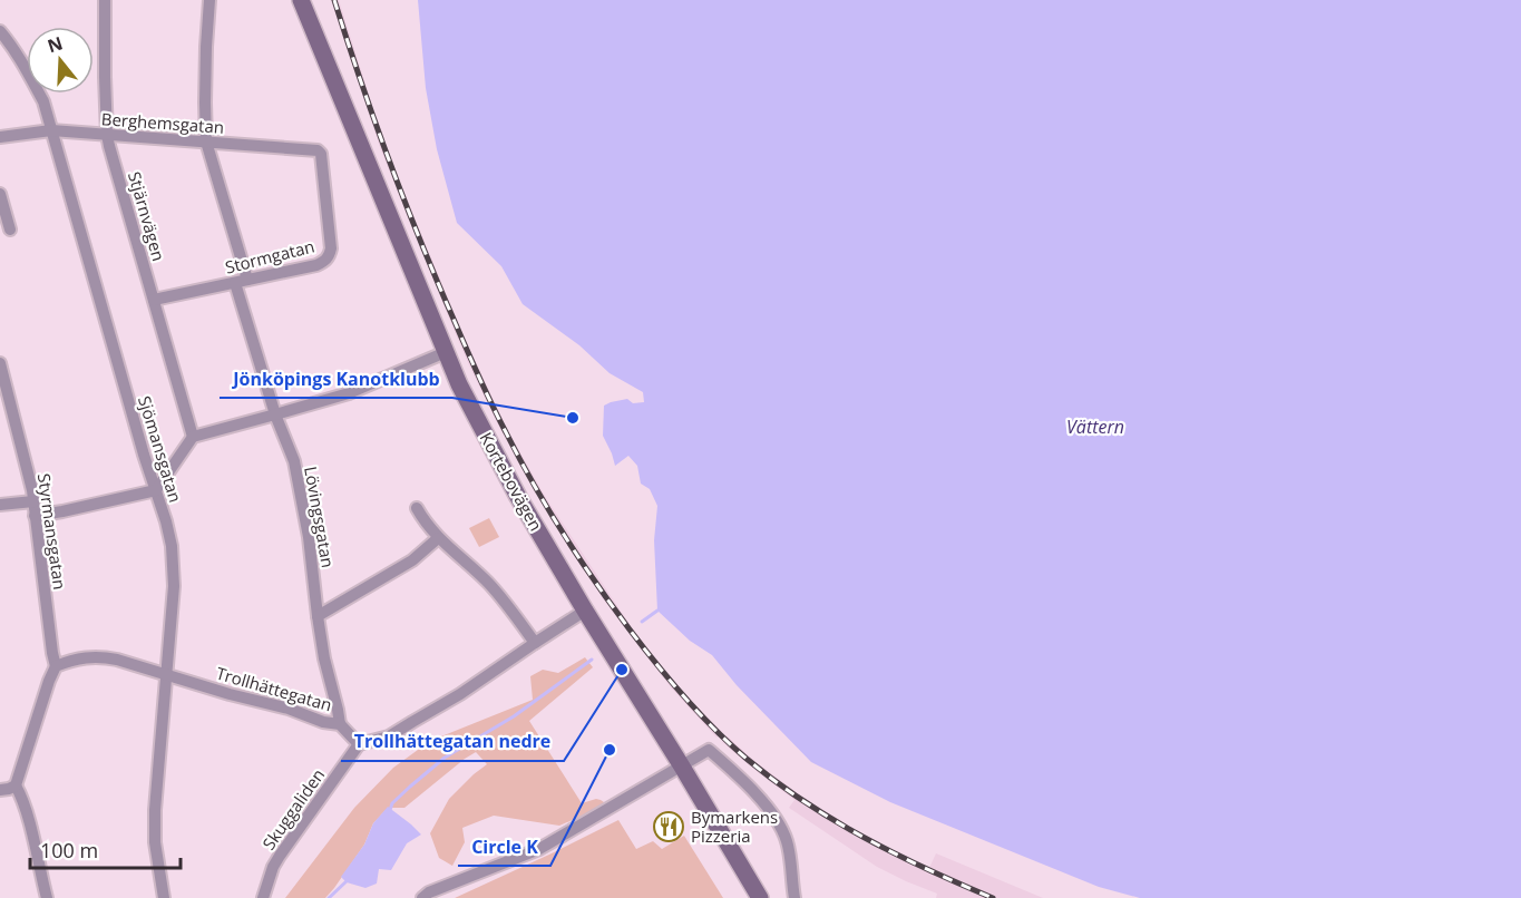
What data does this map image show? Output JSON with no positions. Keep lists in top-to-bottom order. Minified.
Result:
{"streets":{"street":["Berghemsgatan","Stjärnvägen","Stormgatan","Sjömansgatan","Kortebovägen","Lövingsgatan","Styrmansgatan","Trollhättegatan","Skuggaliden"]},"crossings":[["Berghemsgatan","Stjärnvägen"],["Berghemsgatan","Stormgatan"],["Berghemsgatan","Sjömansgatan"],["Berghemsgatan","Lövingsgatan"],["Stjärnvägen","Stormgatan"],["Stormgatan","Lövingsgatan"],["Sjömansgatan","Trollhättegatan"],["Lövingsgatan","Trollhättegatan"],["Styrmansgatan","Trollhättegatan"],["Trollhättegatan","Skuggaliden"]],"water":["Vättern"],"places":{"other":["Jönköpings Kanotklubb","Trollhättegatan nedre","Circle K"],"restaurant":["Bymarkens Pizzeria"]},"scale_bar":"100 m","north":"top"}
